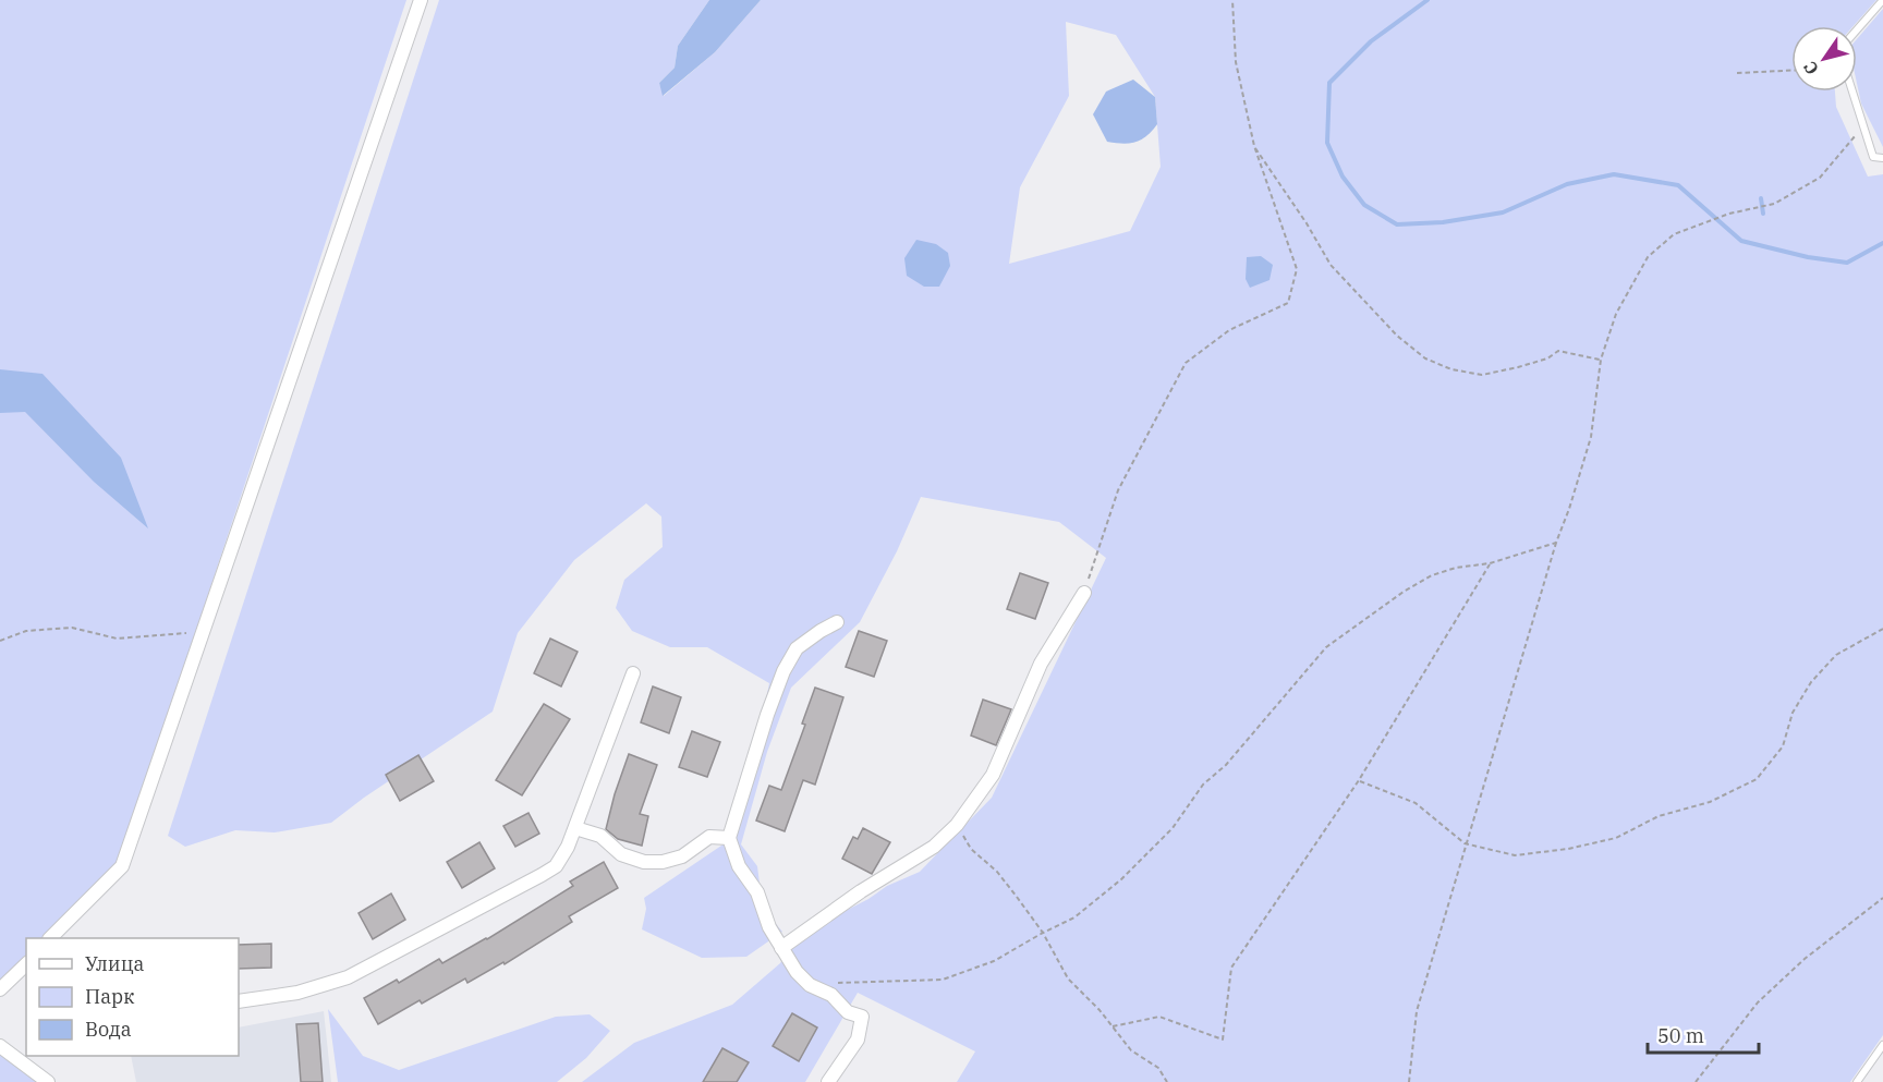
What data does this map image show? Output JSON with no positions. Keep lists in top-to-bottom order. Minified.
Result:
{"legend":["Улица","Парк","Вода"],"scale_bar":"50 m","north":"bottom left"}
